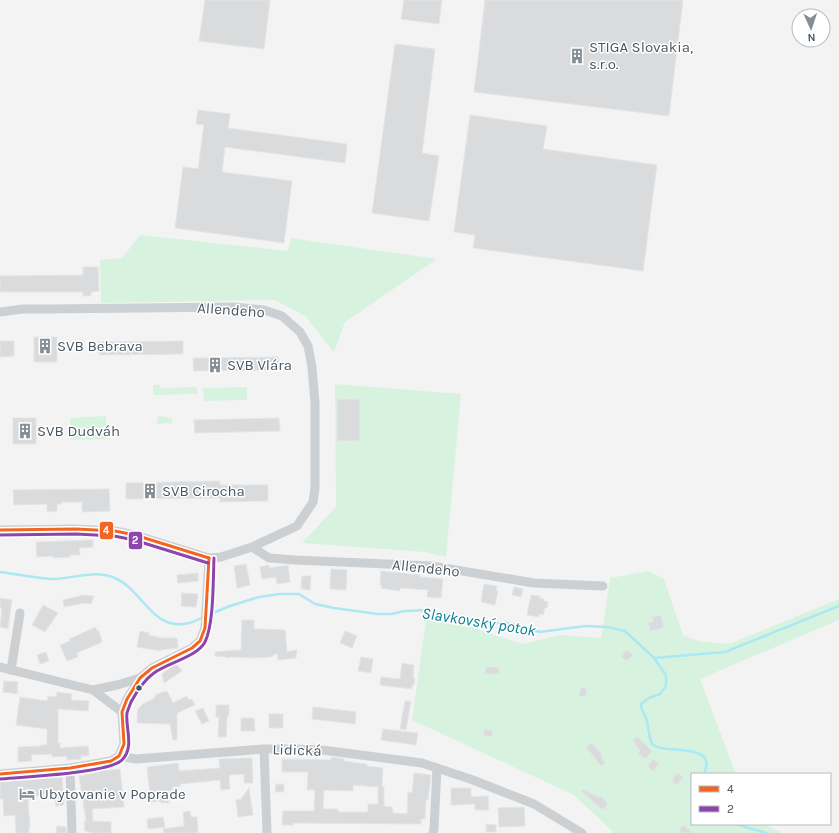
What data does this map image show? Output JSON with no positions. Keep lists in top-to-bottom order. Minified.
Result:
{"streets":{"street":["Allendeho","Lidická"]},"water":["Slavkovský potok"],"places":{"building":["STIGA Slovakia, s.r.o.","SVB Bebrava","SVB Vlára","SVB Dudváh","SVB Cirocha"],"hotel":["Ubytovanie v Poprade"]},"lines":["transit line 4","transit line 2"],"legend":["4","2"],"north":"bottom"}
